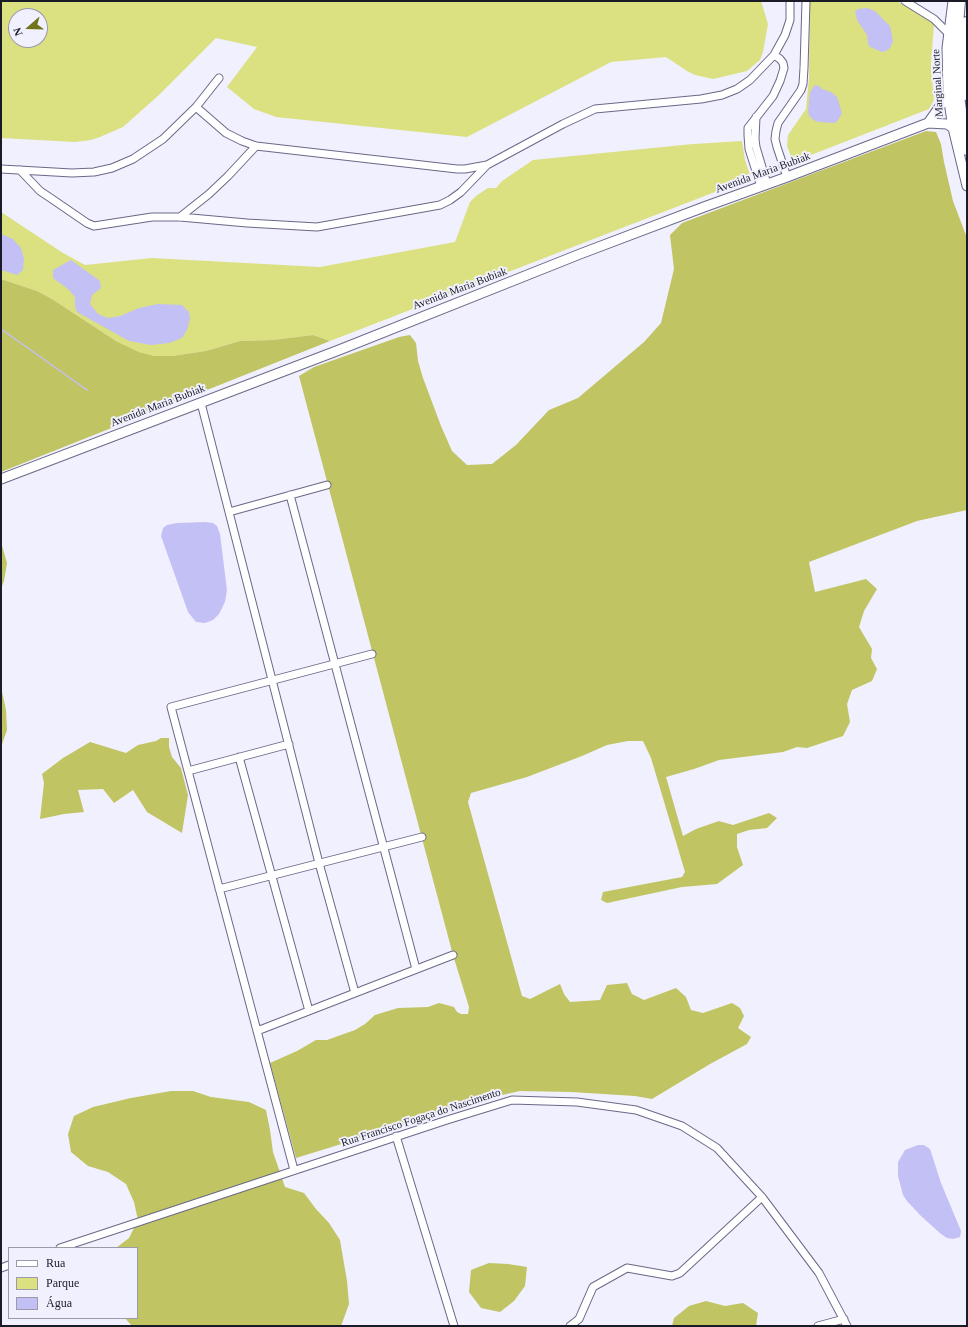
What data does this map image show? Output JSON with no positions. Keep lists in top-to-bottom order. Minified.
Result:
{"streets":{"street":["Marginal Norte","Avenida Maria Bubiak","Rua Francisco Fogaça do Nascimento"]},"legend":["Rua","Parque","Água"],"north":"left"}
